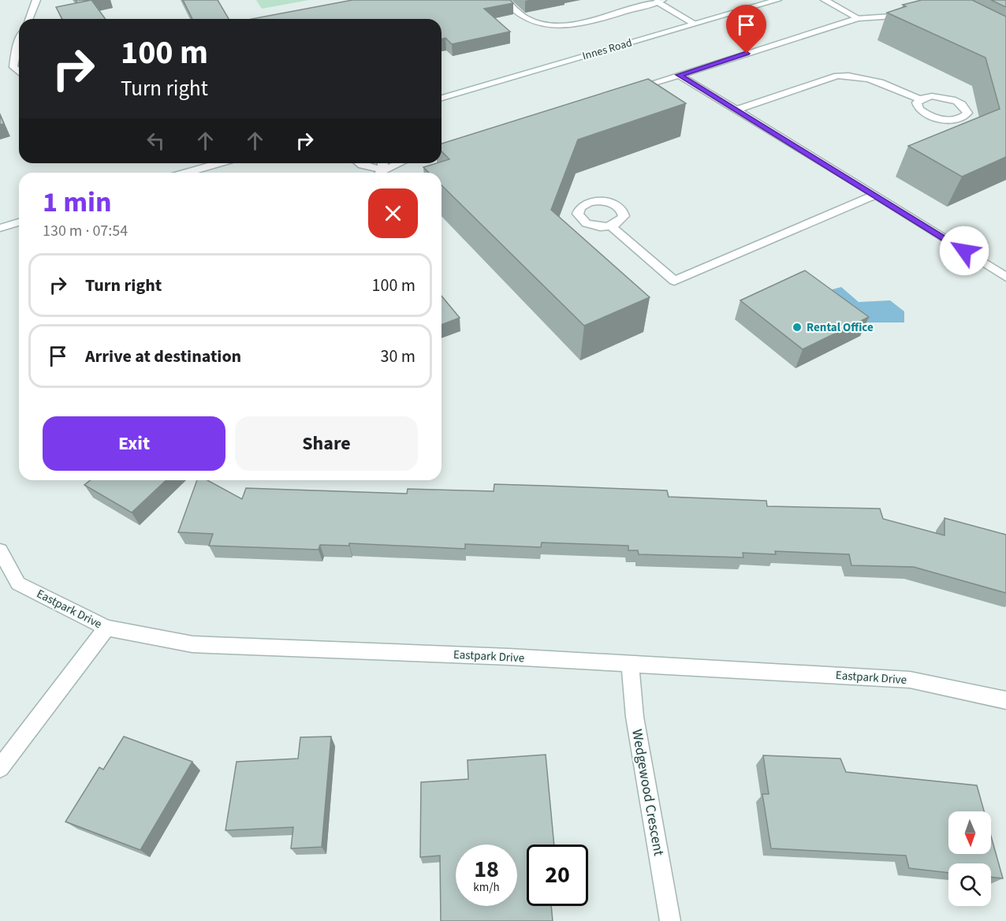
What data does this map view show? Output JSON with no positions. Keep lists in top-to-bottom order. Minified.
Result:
{"streets":{"street":["Innes Road","Eastpark Drive","Wedgewood Crescent"]},"crossings":[["Eastpark Drive","Wedgewood Crescent"]],"places":["Rental Office"],"north":"bottom","page":{"turn":["100 m","Turn right"],"heading":["1 min","130 m · 07:54"],"list":[{"name":"Turn right","value":"100 m"},{"name":"Arrive at destination","value":"30 m"}],"buttons":["Exit","Share"],"speed":"18 km/h","limit":"20"}}
